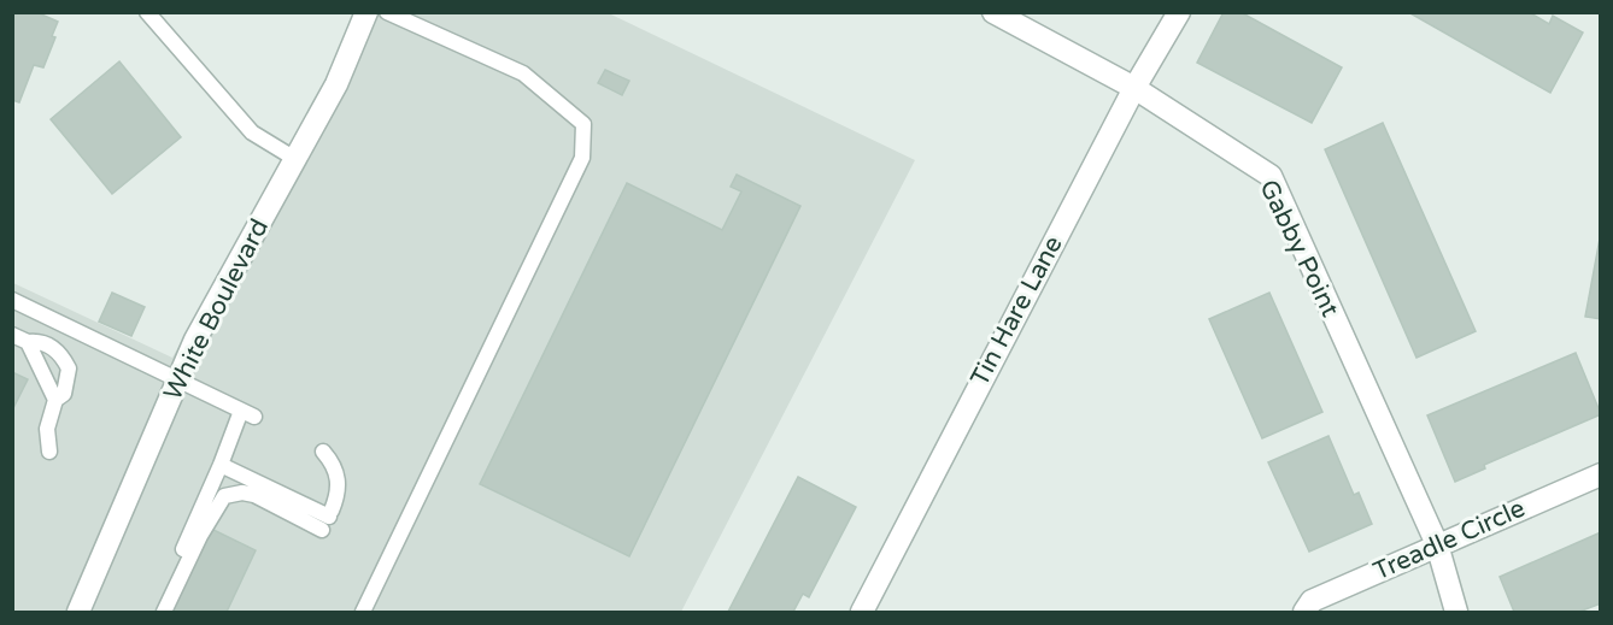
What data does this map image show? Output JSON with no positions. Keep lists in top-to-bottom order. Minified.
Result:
{"streets":{"street":["Gabby Point","White Boulevard","Tin Hare Lane","Treadle Circle"]},"crossings":[["Gabby Point","Tin Hare Lane"],["Gabby Point","Treadle Circle"]]}
